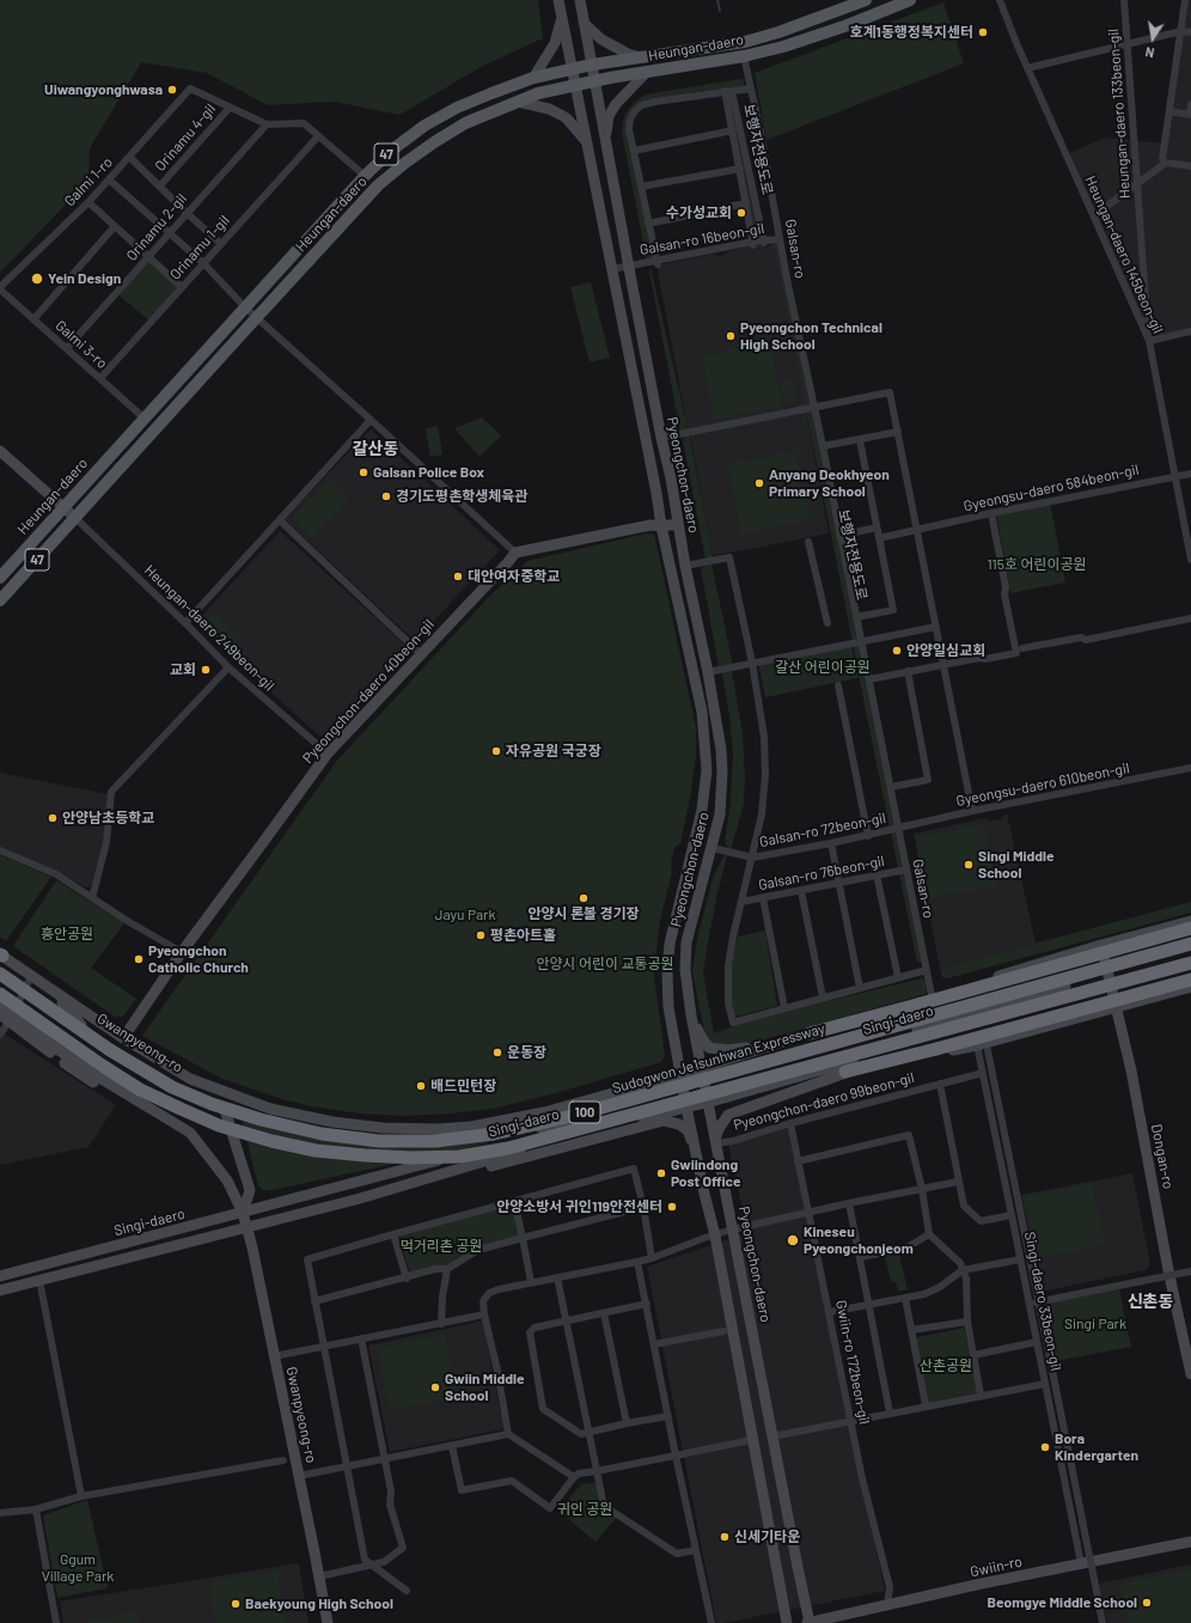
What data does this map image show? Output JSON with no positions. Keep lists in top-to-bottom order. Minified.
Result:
{"streets":{"highway":["Sudogwon Je1sunhwan Expressway","100"],"main road":["Heungan-daero","47"],"street":["Heungan-daero 133beon-gil","Orinamu 4-gil","보행자전용도로","Galmi 1-ro","Orinamu 2-gil","Galsan-ro 16beon-gil","Orinamu 1-gil","Galsan-ro","Heungan-daero 145beon-gil","Galmi 3-ro","Pyeongchon-daero","Gyeongsu-daero 584beon-gil","Heungan-daero 249beon-gil","Pyeongchon-daero 40beon-gil","Gyeongsu-daero 610beon-gil","Galsan-ro 72beon-gil","Galsan-ro 76beon-gil","Singi-daero","Gwanpyeong-ro","Pyeongchon-daero 99beon-gil","Dongan-ro","Singi-daero 33beon-gil","Gwiin-ro 172beon-gil","Gwiin-ro"]},"crossings":[["Heungan-daero","Galsan-ro"],["Heungan-daero","Galmi 3-ro"],["Heungan-daero","Pyeongchon-daero"],["Heungan-daero","Heungan-daero 249beon-gil"],["Heungan-daero 133beon-gil","Heungan-daero 145beon-gil"],["Orinamu 4-gil","Galmi 1-ro"],["보행자전용도로","Galsan-ro"],["보행자전용도로","Gyeongsu-daero 610beon-gil"],["보행자전용도로","Galsan-ro 72beon-gil"],["Galmi 1-ro","Galmi 3-ro"],["Orinamu 2-gil","Galmi 3-ro"],["Galsan-ro 16beon-gil","Galsan-ro"],["Galsan-ro 16beon-gil","Pyeongchon-daero"],["Orinamu 1-gil","Galmi 3-ro"],["Galsan-ro","Gyeongsu-daero 610beon-gil"],["Galsan-ro","Galsan-ro 72beon-gil"],["Galsan-ro","Galsan-ro 76beon-gil"],["Heungan-daero 145beon-gil","Gyeongsu-daero 584beon-gil"],["Pyeongchon-daero","Singi-daero"],["Pyeongchon-daero","Pyeongchon-daero 99beon-gil"],["Pyeongchon-daero","Gwiin-ro"],["Heungan-daero 249beon-gil","Pyeongchon-daero 40beon-gil"],["Gyeongsu-daero 610beon-gil","Galsan-ro 72beon-gil"],["Singi-daero","Gwanpyeong-ro"],["Singi-daero","Sudogwon Je1sunhwan Expressway"],["Singi-daero","Dongan-ro"],["Pyeongchon-daero 99beon-gil","Singi-daero 33beon-gil"],["Pyeongchon-daero 99beon-gil","Gwiin-ro 172beon-gil"],["Singi-daero 33beon-gil","Gwiin-ro"],["Gwiin-ro 172beon-gil","Gwiin-ro"]],"districts":["갈산동","신촌동"],"parks":["115호 어린이공원","갈산 어린이공원","Jayu Park","흥안공원","안양시 어린이 교통공원","먹거리촌 공원","Singi Park","산촌공원","귀인 공원","Ggum Village Park"],"places":["호계1동행정복지센터","Uiwangyonghwasa","수가성교회","Yein Design","Pyeongchon Technical High School","Galsan Police Box","Anyang Deokhyeon Primary School","경기도평촌학생체육관","대안여자중학교","안양일심교회","교회","자유공원 국궁장","안양남초등학교","Singi Middle School","안양시 론볼 경기장","평촌아트홀","Pyeongchon Catholic Church","운동장","배드민턴장","Gwiindong Post Office","안양소방서 귀인119안전센터","Kineseu Pyeongchonjeom","Gwiin Middle School","Bora Kindergarten","신세기타운","Beomgye Middle School","Baekyoung High School"],"north":"bottom"}
